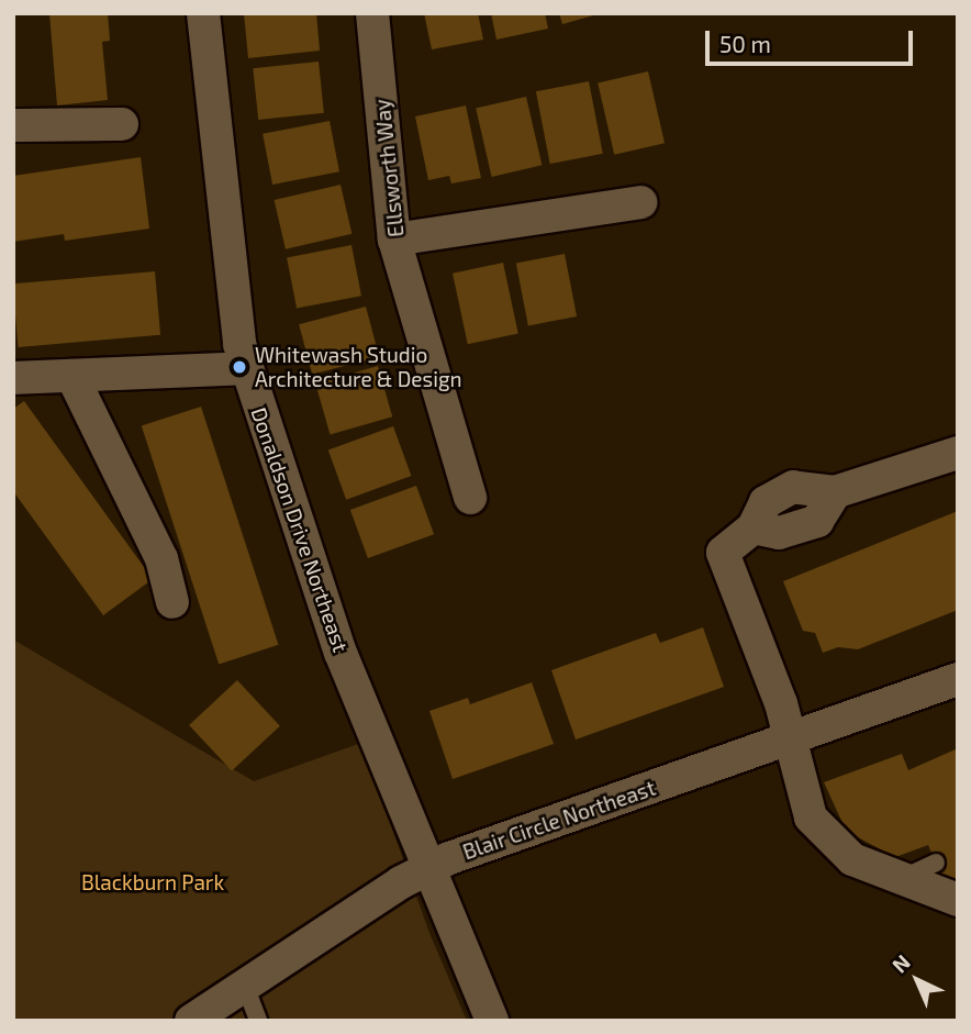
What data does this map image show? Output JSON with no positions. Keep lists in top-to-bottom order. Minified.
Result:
{"streets":{"street":["Ellsworth Way","Donaldson Drive Northeast","Blair Circle Northeast"]},"crossings":[["Donaldson Drive Northeast","Blair Circle Northeast"]],"parks":["Blackburn Park"],"places":["Whitewash Studio Architecture & Design"],"scale_bar":"50 m","north":"top left"}
